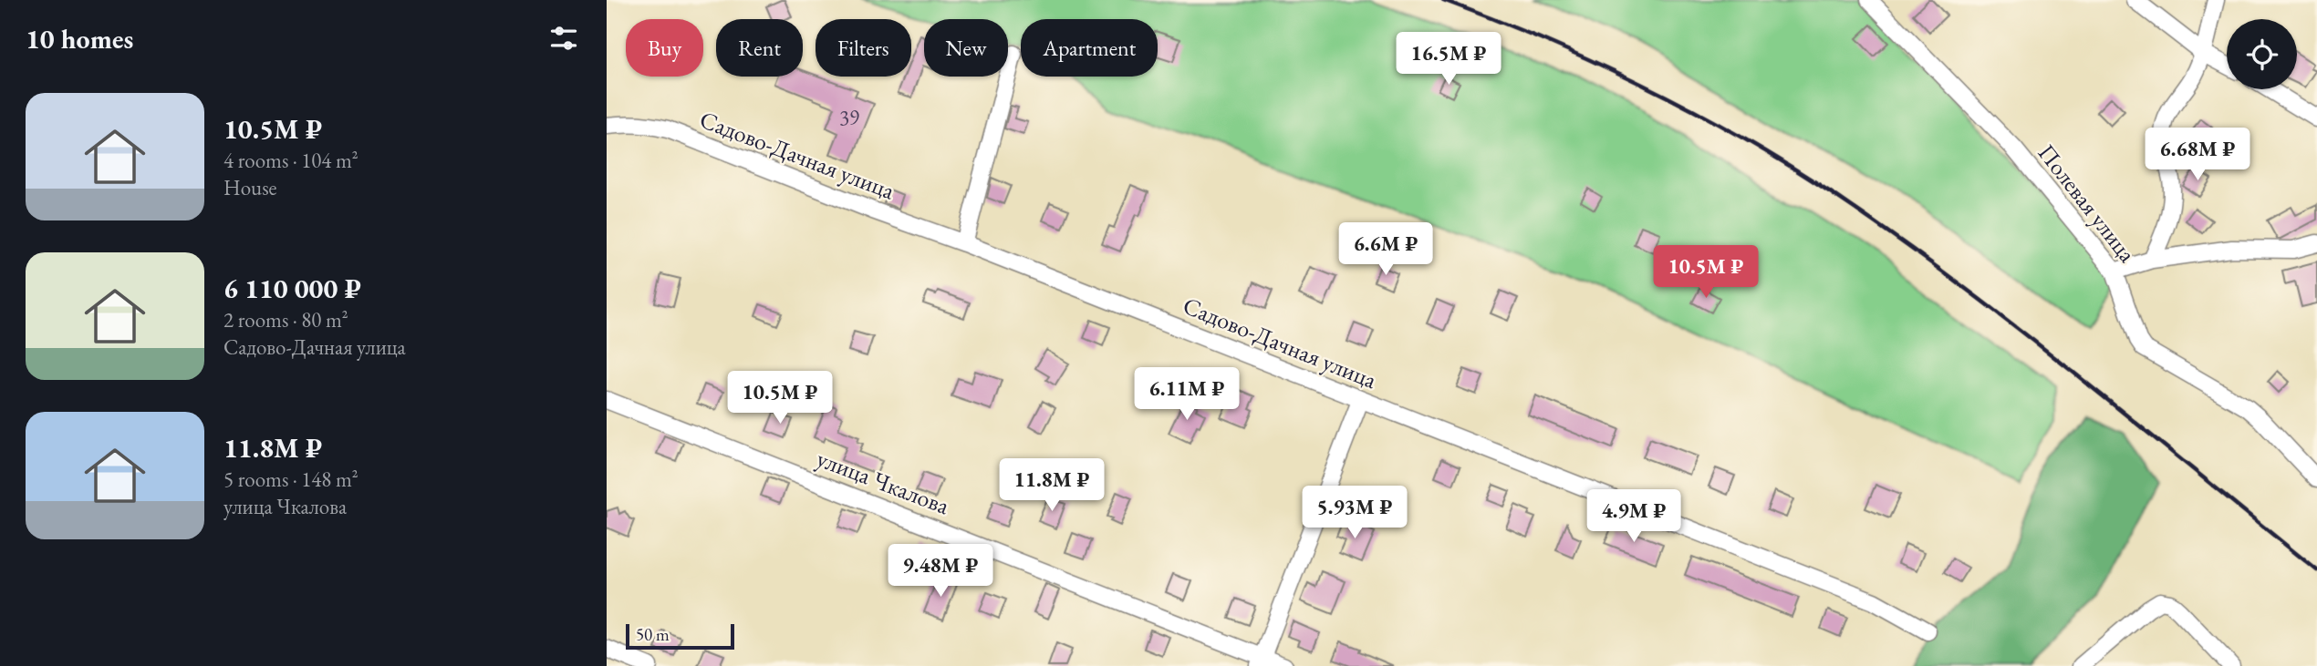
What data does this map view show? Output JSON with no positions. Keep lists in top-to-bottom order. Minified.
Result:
{"streets":{"street":["Садово-Дачная улица","Полевая улица","улица Чкалова"]},"house_numbers":["39"],"scale_bar":"50 m","page":{"heading":"10 homes","chip":["Buy","Rent","Filters","New","Apartment"],"price":["16.5M ₽","6.68M ₽","6.6M ₽","10.5M ₽","6.11M ₽","10.5M ₽","11.8M ₽","5.93M ₽","4.9M ₽","9.48M ₽"],"list":[{"name":"10.5M ₽","note":"4 rooms · 104 m² · House"},{"name":"6 110 000 ₽","note":"2 rooms · 80 m² · Садово-Дачная улица"},{"name":"11.8M ₽","note":"5 rooms · 148 m² · улица Чкалова"}],"scale":"50 m"}}
